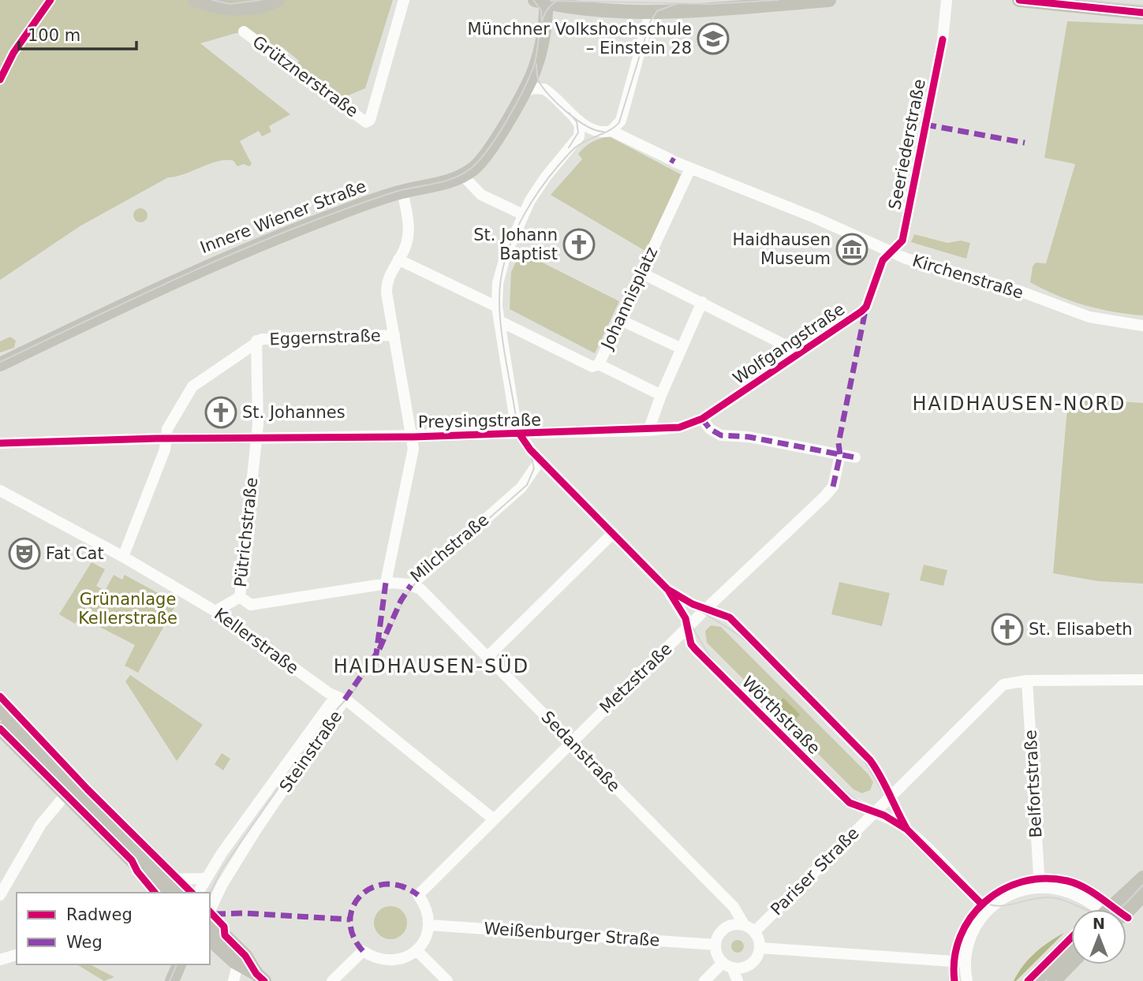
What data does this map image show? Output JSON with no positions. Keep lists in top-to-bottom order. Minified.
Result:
{"streets":{"main road":["Innere Wiener Straße"],"street":["Grütznerstraße","Seeriederstraße","Kirchenstraße","Johannisplatz","Eggernstraße","Wolfgangstraße","Preysingstraße","Pütrichstraße","Milchstraße","Kellerstraße","Metzstraße","Wörthstraße","Steinstraße","Sedanstraße","Belfortstraße","Pariser Straße","Weißenburger Straße"]},"crossings":[["Seeriederstraße","Kirchenstraße"],["Seeriederstraße","Wolfgangstraße"],["Innere Wiener Straße","Kirchenstraße"],["Kirchenstraße","Johannisplatz"],["Kirchenstraße","Wolfgangstraße"],["Eggernstraße","Pütrichstraße"],["Wolfgangstraße","Preysingstraße"],["Preysingstraße","Pütrichstraße"],["Preysingstraße","Wörthstraße"],["Pütrichstraße","Milchstraße"],["Pütrichstraße","Kellerstraße"],["Milchstraße","Wörthstraße"],["Milchstraße","Sedanstraße"],["Kellerstraße","Metzstraße"],["Kellerstraße","Steinstraße"],["Metzstraße","Wörthstraße"],["Metzstraße","Sedanstraße"],["Metzstraße","Weißenburger Straße"],["Wörthstraße","Pariser Straße"],["Sedanstraße","Pariser Straße"],["Sedanstraße","Weißenburger Straße"],["Belfortstraße","Pariser Straße"],["Pariser Straße","Weißenburger Straße"]],"districts":["HAIDHAUSEN-NORD","HAIDHAUSEN-SÜD"],"parks":["Grünanlage Kellerstraße"],"places":{"school or university":["Münchner Volkshochschule – Einstein 28"],"church":["St. Johann Baptist","St. Johannes","St. Elisabeth"],"museum":["Haidhausen Museum"],"theatre":["Fat Cat"]},"legend":["Radweg","Weg"],"scale_bar":"100 m","north":"top"}
